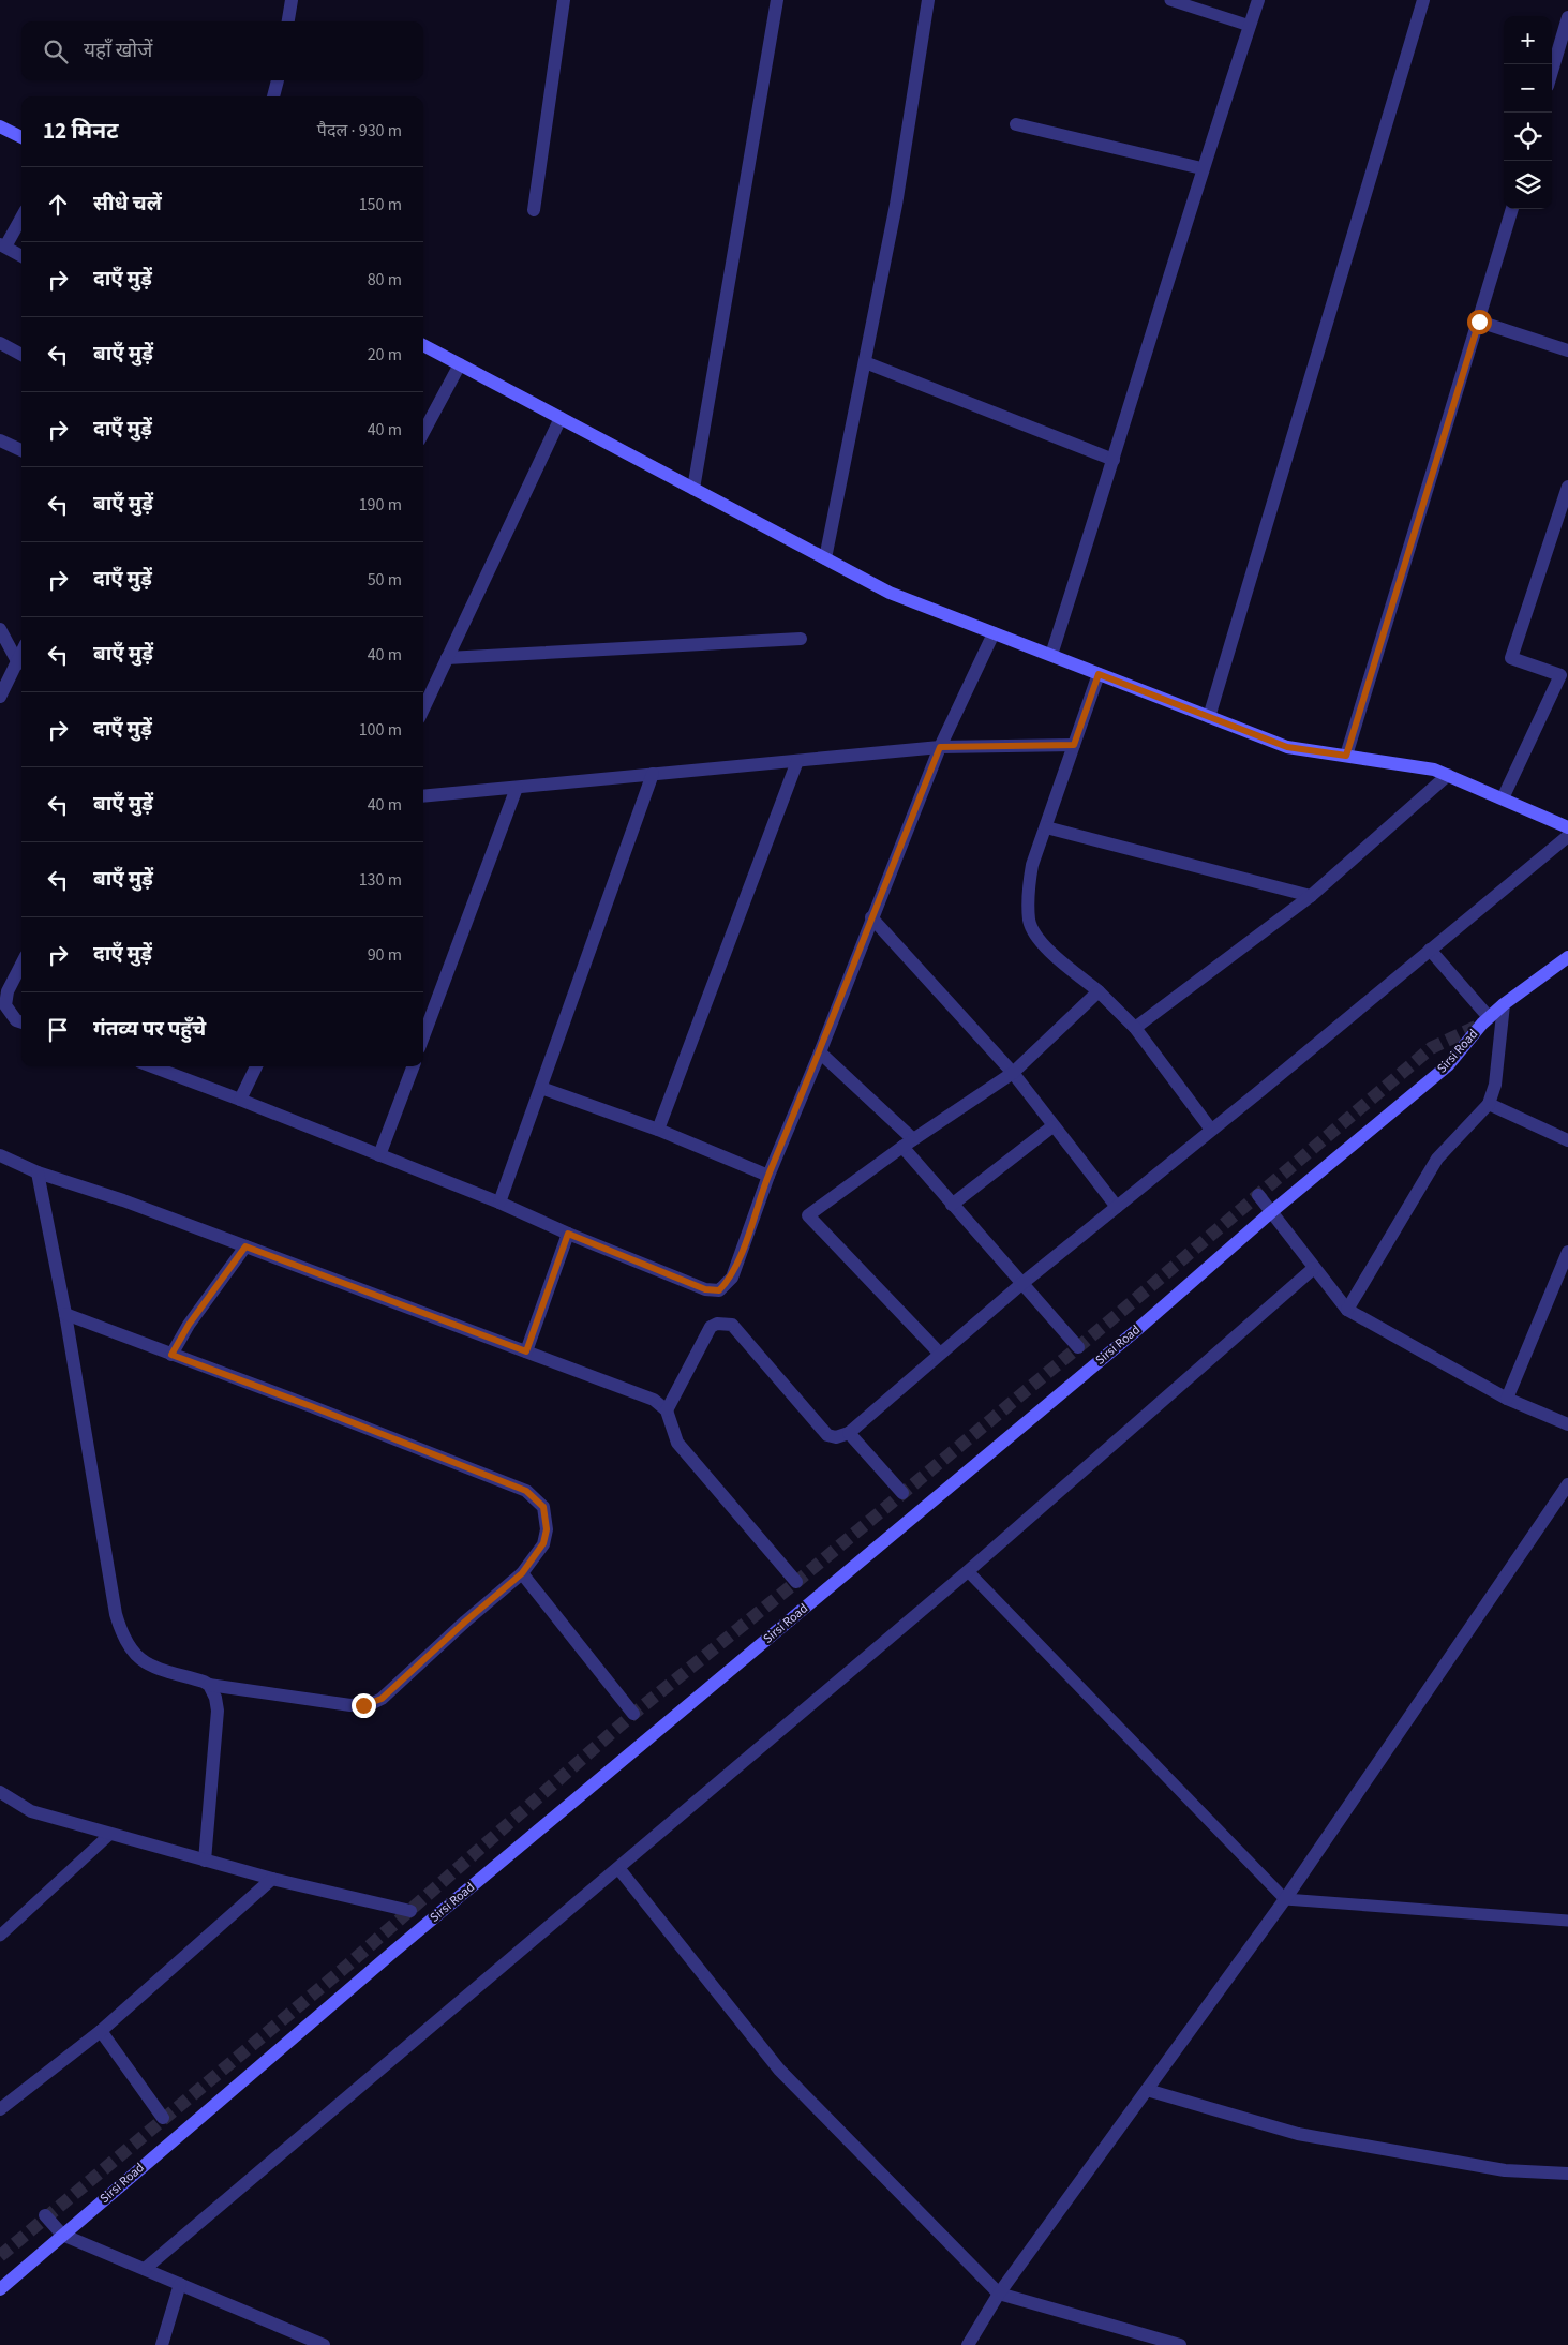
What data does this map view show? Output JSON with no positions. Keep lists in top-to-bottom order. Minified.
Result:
{"streets":{"main road":["Sirsi Road"]},"page":{"map_buttons":["+","−"],"search":"यहाँ खोजें","heading":["12 मिनट","पैदल · 930 m"],"list":[["सीधे चलें","150 m"],["दाएँ मुड़ें","80 m"],["बाएँ मुड़ें","20 m"],["दाएँ मुड़ें","40 m"],["बाएँ मुड़ें","190 m"],["दाएँ मुड़ें","50 m"],["बाएँ मुड़ें","40 m"],["दाएँ मुड़ें","100 m"],["बाएँ मुड़ें","40 m"],["बाएँ मुड़ें","130 m"],["दाएँ मुड़ें","90 m"],"गंतव्य पर पहुँचे"]}}
